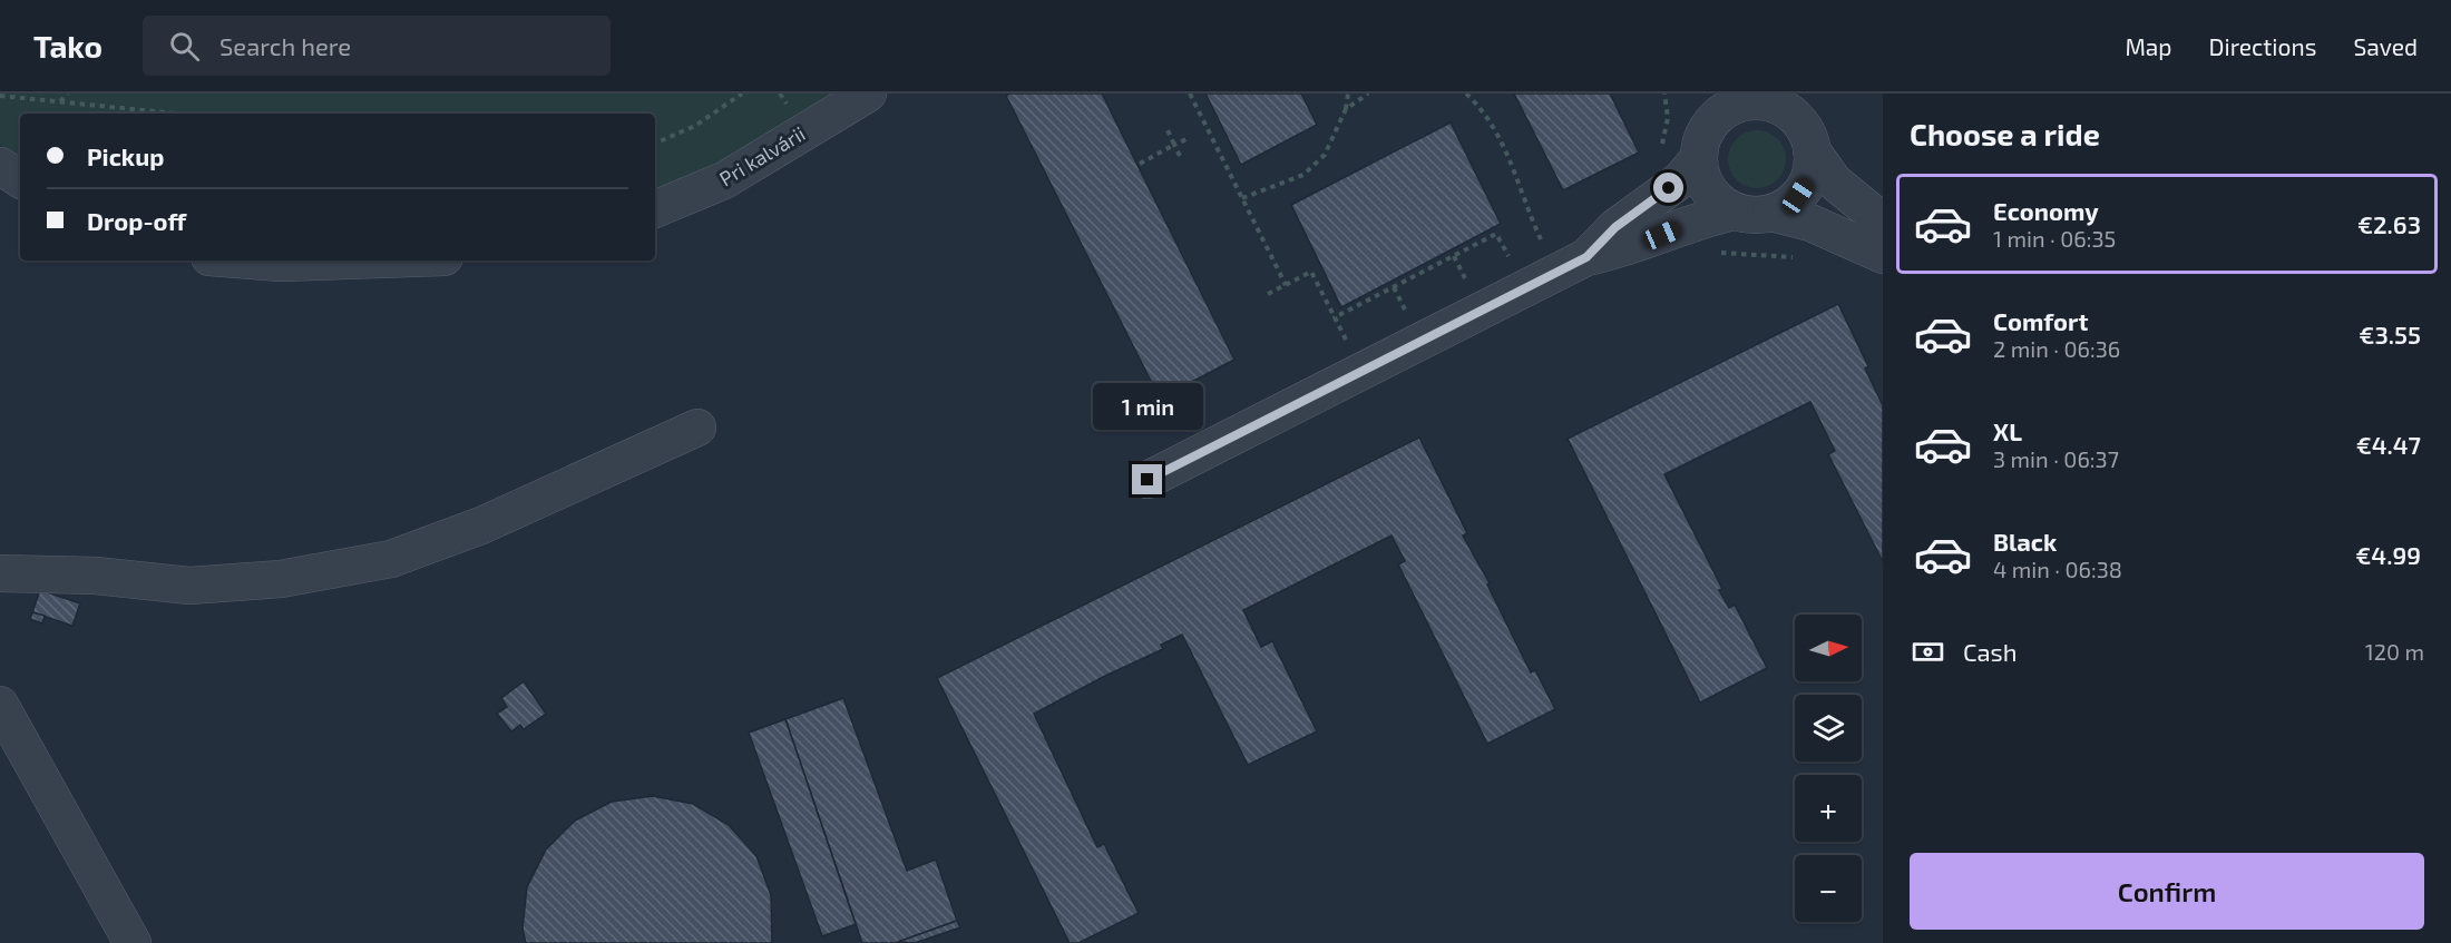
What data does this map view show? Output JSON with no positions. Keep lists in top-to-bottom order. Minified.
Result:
{"streets":{"street":["Pri kalvárii"]},"north":"right","page":{"header":"Tako","search":"Search here","nav":["Map","Directions","Saved"],"heading":"Choose a ride","banner":["Pickup","Drop-off"],"list":[{"name":"Economy","note":"1 min · 06:35","value":"€2.63"},{"name":"Comfort","note":"2 min · 06:36","value":"€3.55"},{"name":"XL","note":"3 min · 06:37","value":"€4.47"},{"name":"Black","note":"4 min · 06:38","value":"€4.99"}],"bubble":"1 min","map_buttons":["+","−"],"pay":["Cash","120 m"],"buttons":"Confirm"}}
